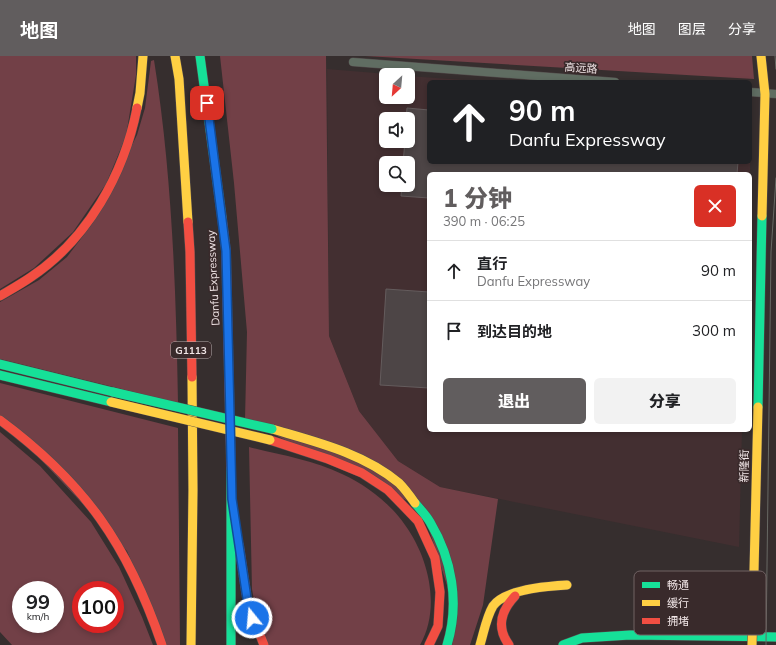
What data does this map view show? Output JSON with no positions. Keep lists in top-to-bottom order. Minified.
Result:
{"streets":{"main road":["Danfu Expressway","G1113","新隆街"],"street":["高远路"]},"legend":["畅通","缓行","拥堵"],"north":"bottom left","page":{"header":"地图","nav":["地图","图层","分享"],"turn":["90 m","Danfu Expressway"],"heading":["1 分钟","390 m · 06:25"],"list":[{"name":"直行","note":"Danfu Expressway","value":"90 m"},{"name":"到达目的地","value":"300 m"}],"buttons":["退出","分享"],"speed":"99 km/h","limit":"100"}}
